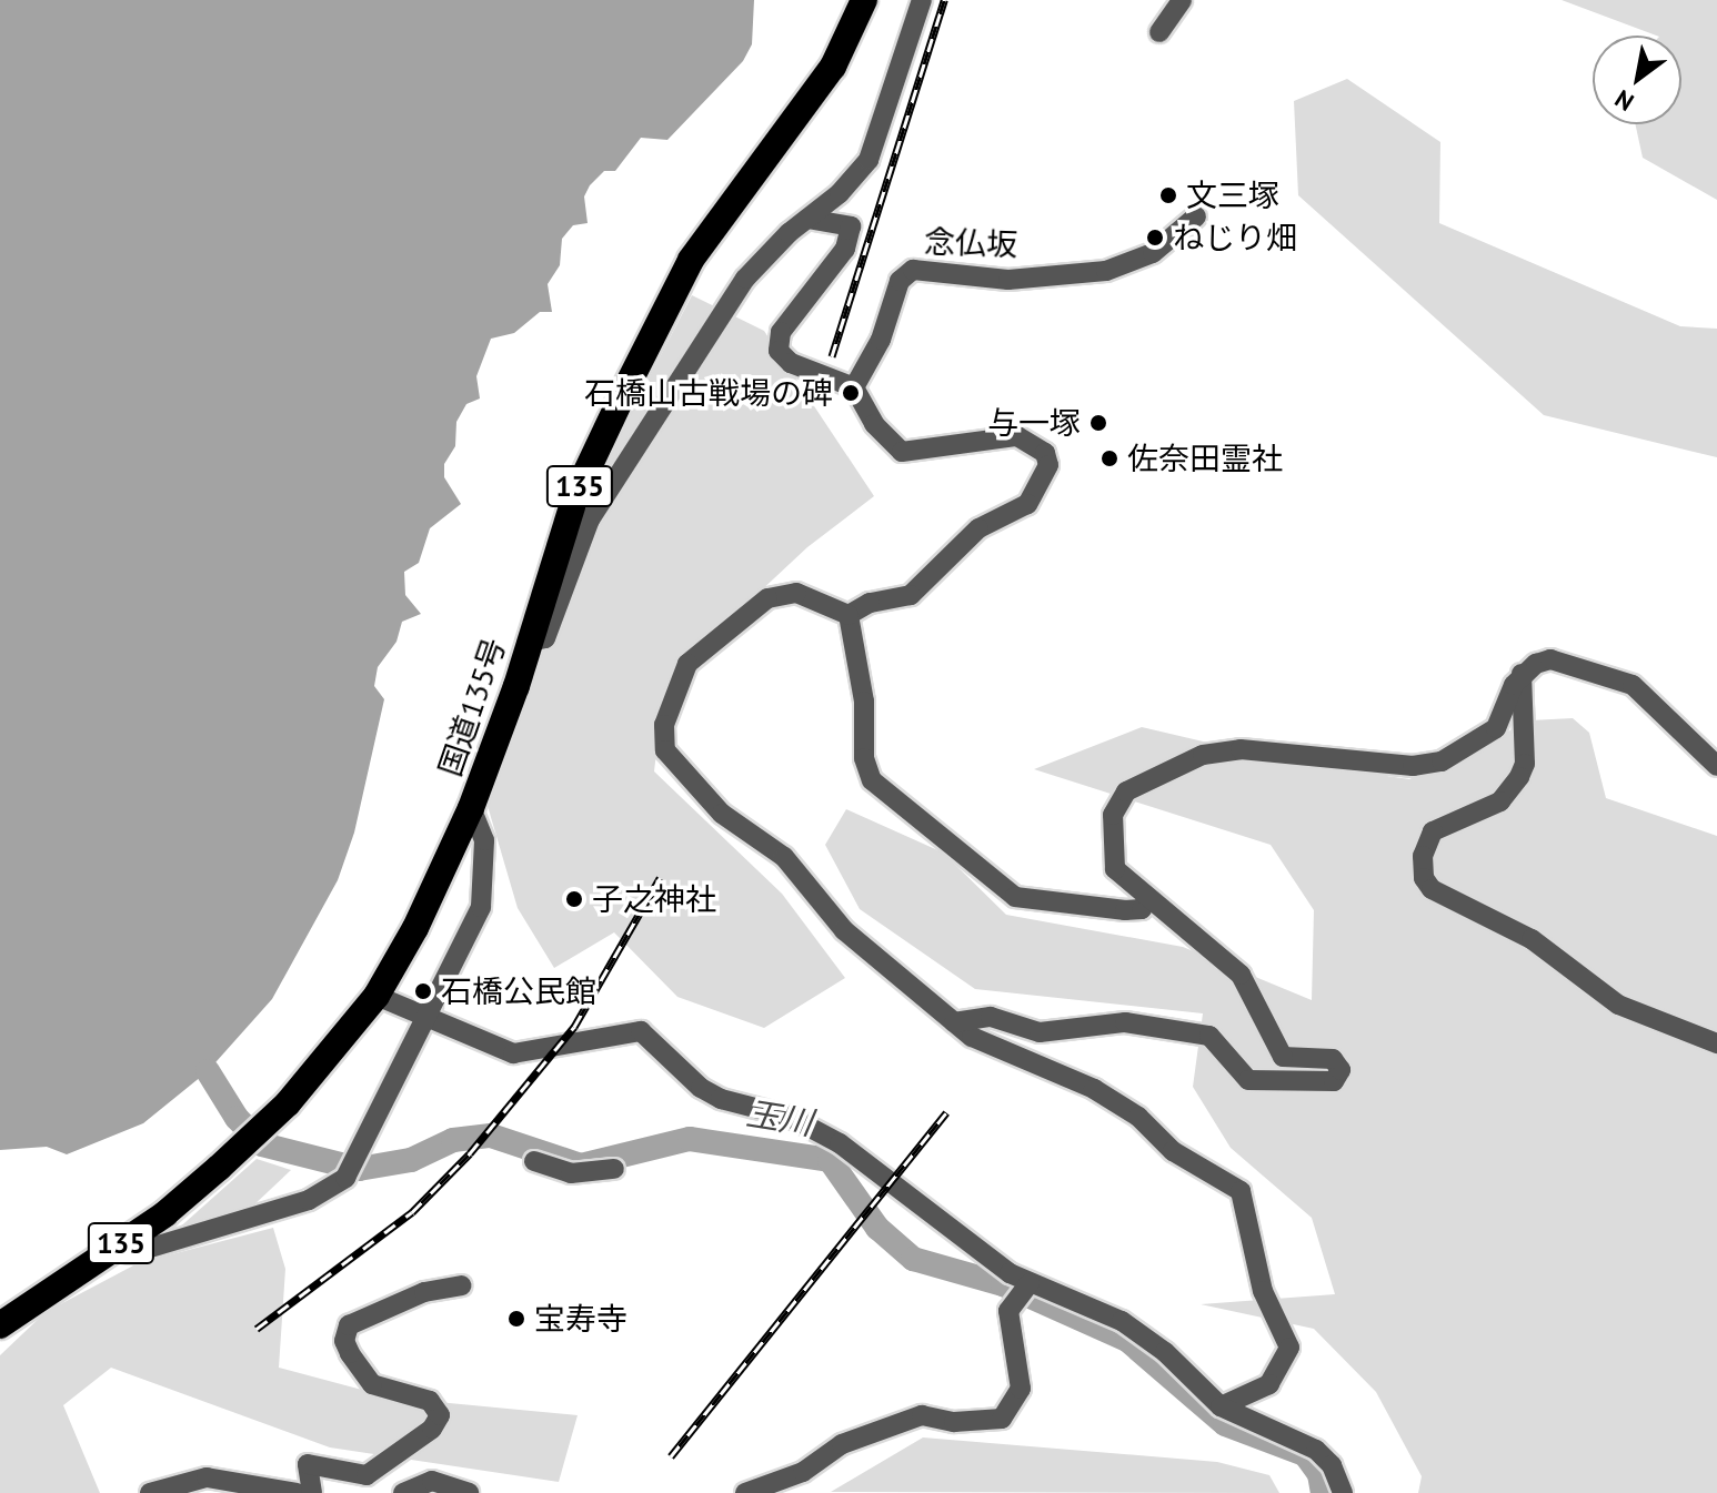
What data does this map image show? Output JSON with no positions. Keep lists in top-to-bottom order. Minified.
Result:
{"streets":{"highway":["135","国道135号"],"street":["念仏坂"]},"water":["玉川"],"places":["文三塚","ねじり畑","石橋山古戦場の碑","与一塚","佐奈田霊社","子之神社","石橋公民館","宝寿寺"],"north":"bottom left"}
